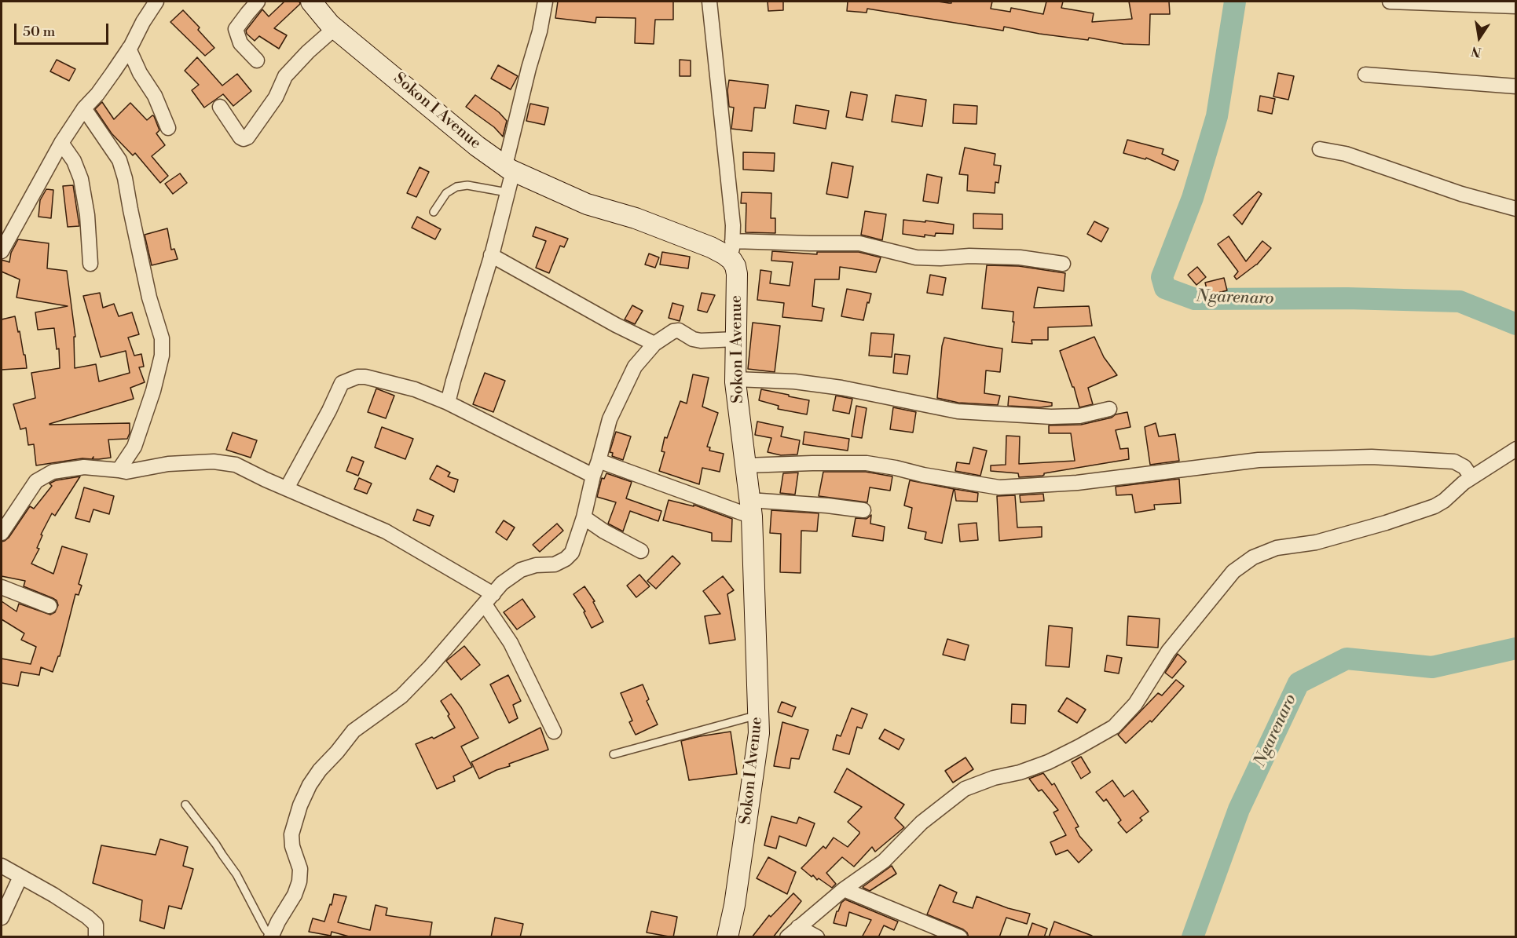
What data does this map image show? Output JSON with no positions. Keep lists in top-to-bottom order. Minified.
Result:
{"streets":{"street":["Sokon I Avenue"]},"water":["Ngarenaro"],"scale_bar":"50 m","north":"bottom"}
